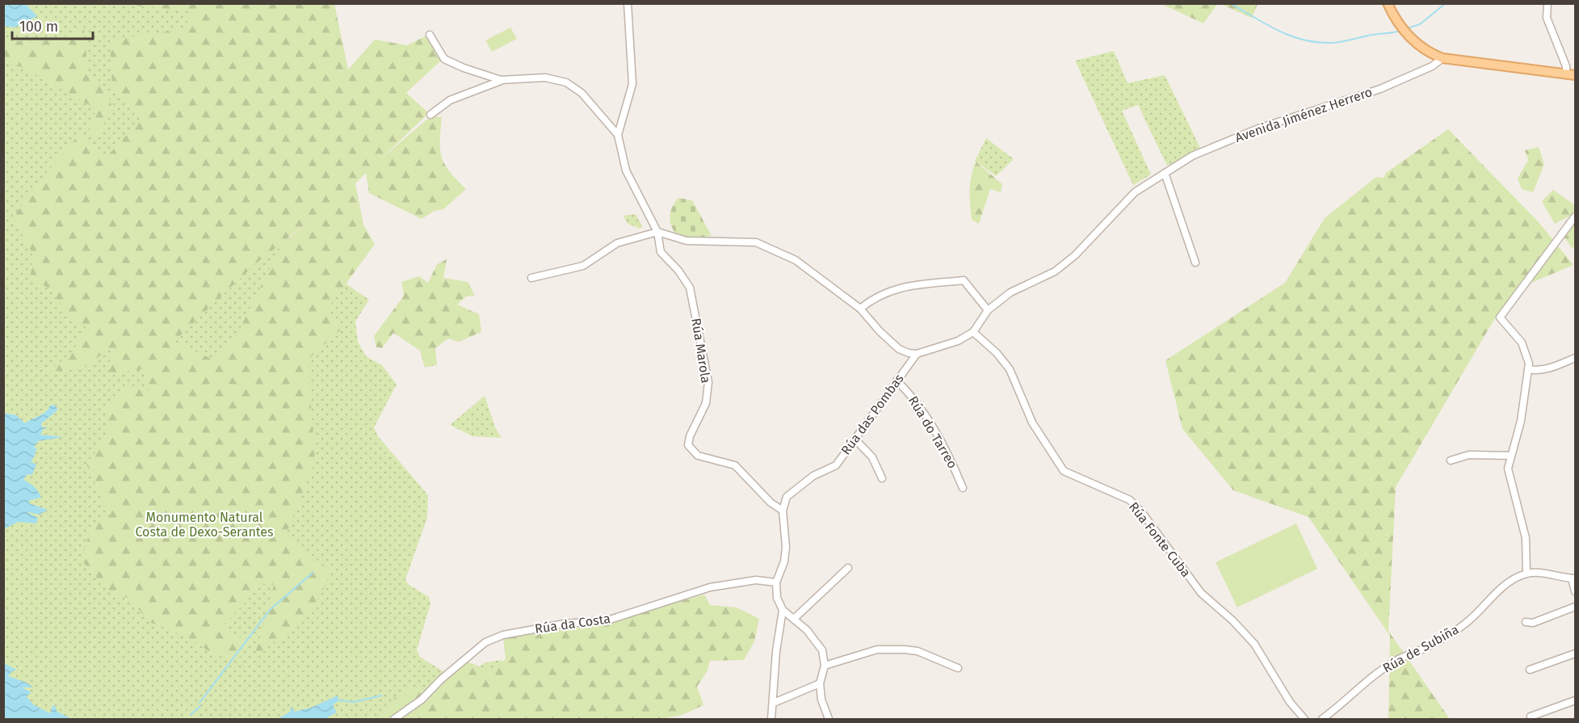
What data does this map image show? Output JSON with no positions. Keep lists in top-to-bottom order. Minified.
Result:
{"streets":{"street":["Avenida Jiménez Herrero","Rúa Marola","Rúa das Pombas","Rúa do Tarreo","Rúa Fonte Cuba","Rúa da Costa","Rúa de Subiña"]},"crossings":[["Avenida Jiménez Herrero","Rúa das Pombas"],["Avenida Jiménez Herrero","Rúa Fonte Cuba"],["Rúa Marola","Rúa das Pombas"],["Rúa das Pombas","Rúa do Tarreo"]],"parks":["Monumento Natural Costa de Dexo-Serantes"],"scale_bar":"100 m"}
